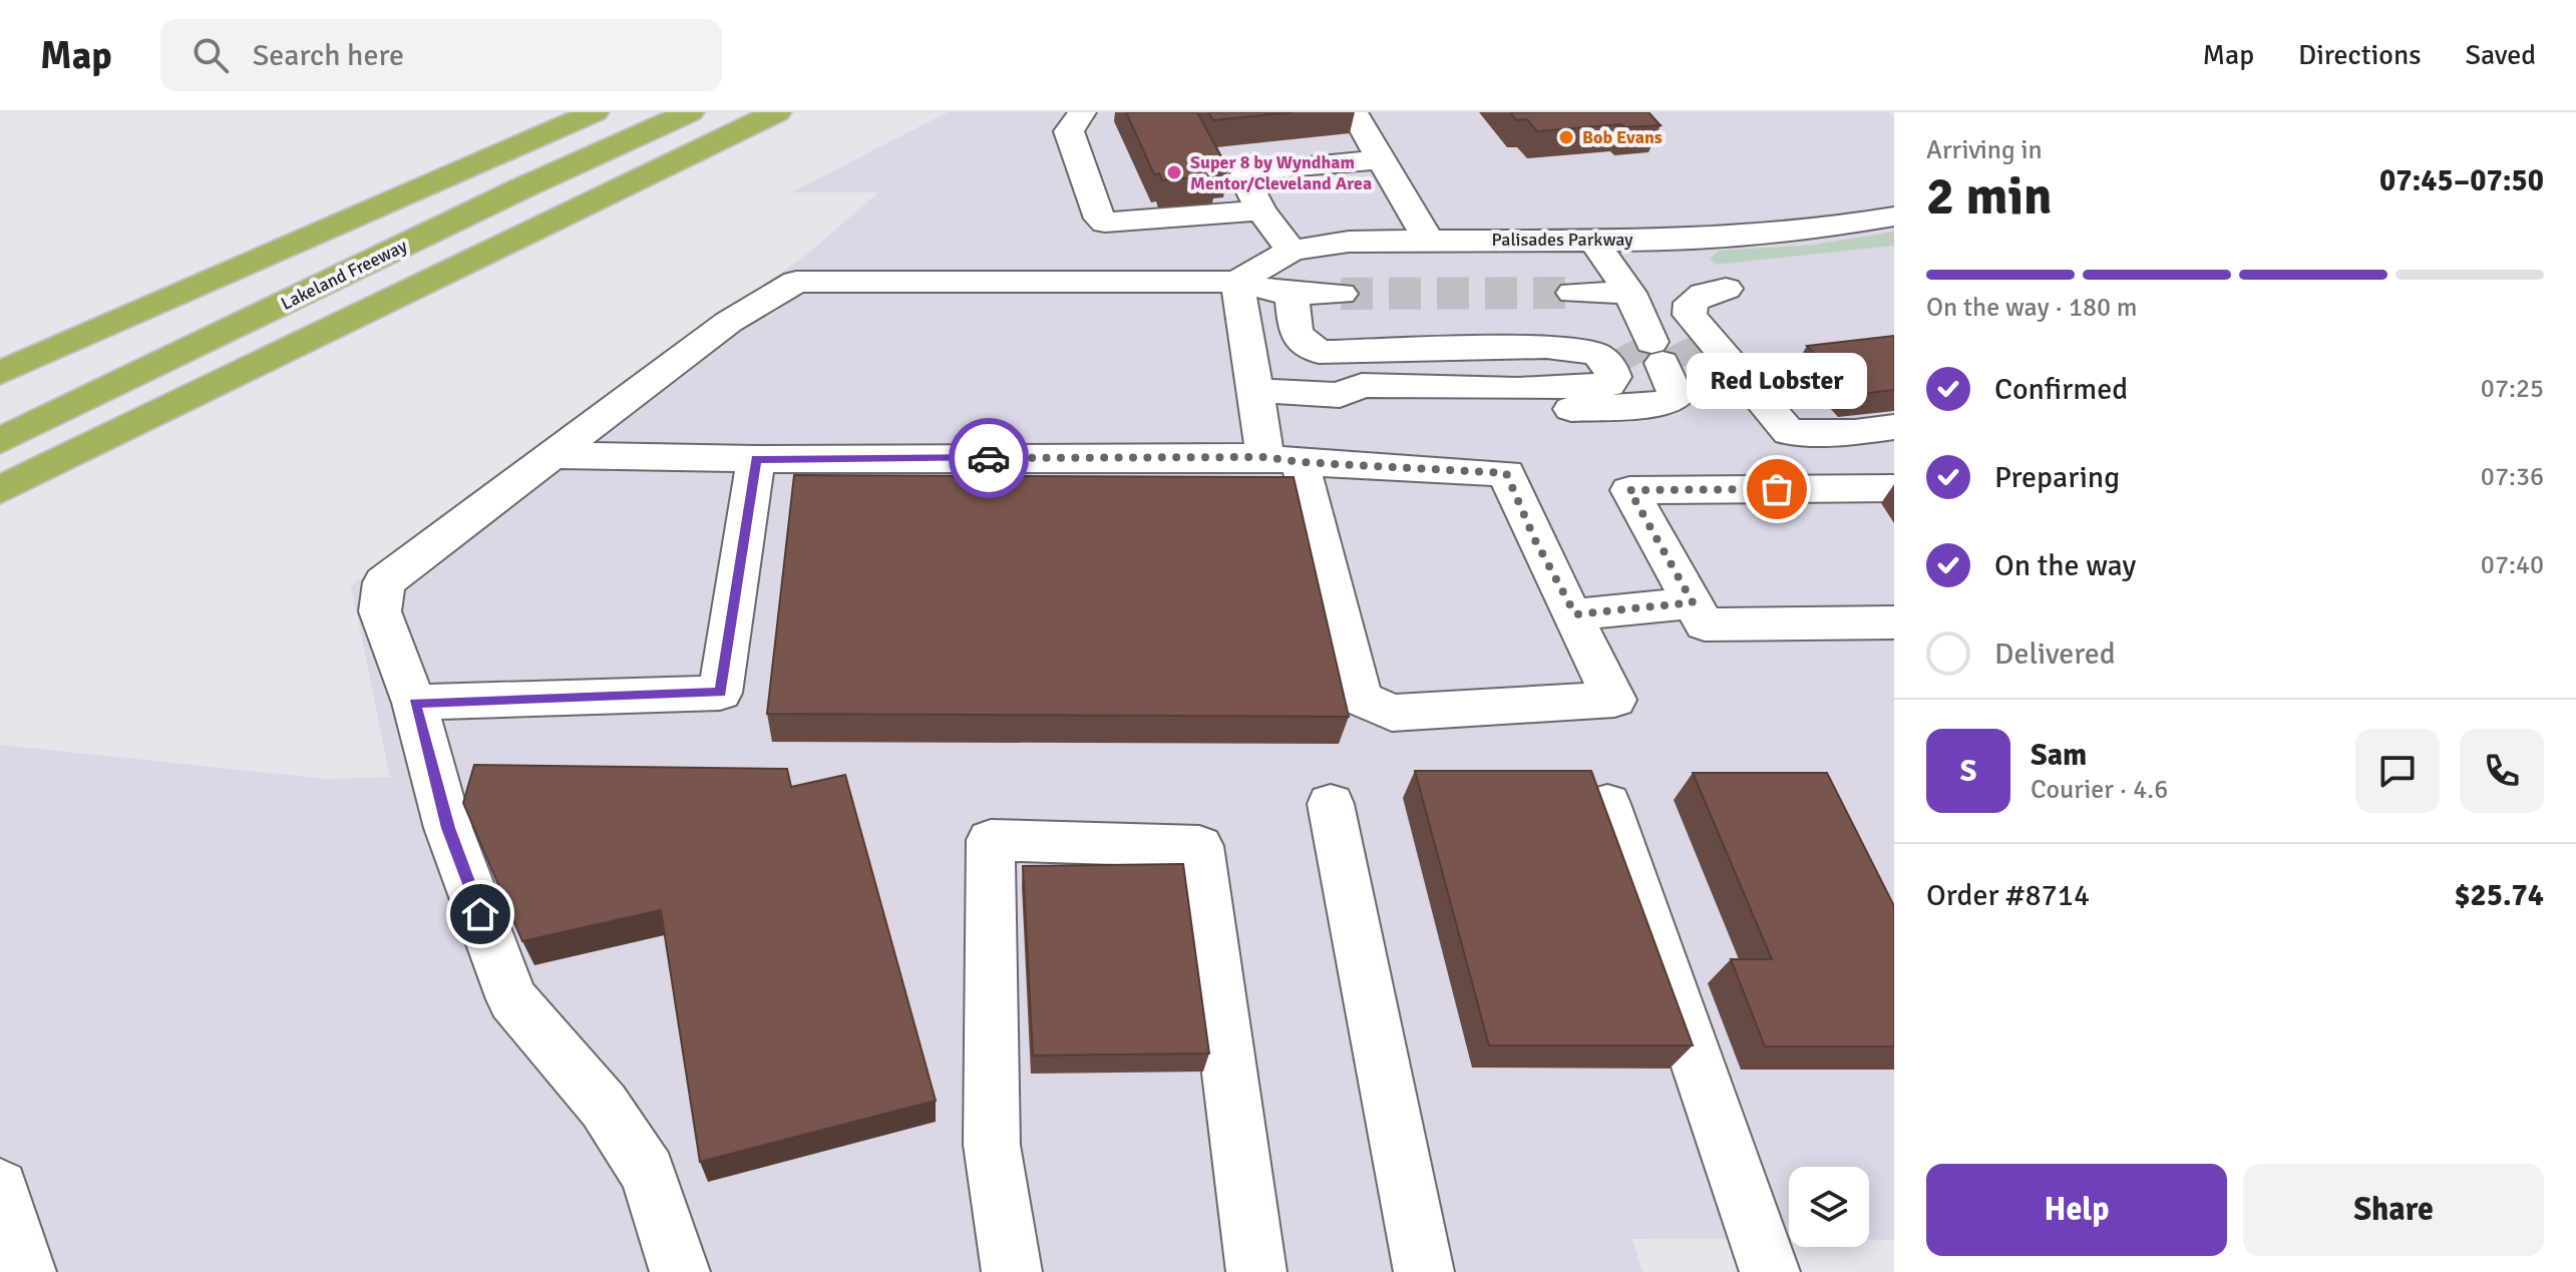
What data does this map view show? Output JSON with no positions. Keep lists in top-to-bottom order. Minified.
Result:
{"streets":{"highway":["Lakeland Freeway"],"street":["Palisades Parkway"]},"places":["Bob Evans","Super 8 by Wyndham Mentor/Cleveland Area","Red Lobster"],"page":{"header":"Map","search":"Search here","nav":["Map","Directions","Saved"],"heading":["2 min","Arriving in","07:45–07:50"],"panel":["Sam","Courier · 4.6","Order #8714","$25.74"],"bar":"On the way · 180 m","list":[["Confirmed","07:25"],["Preparing","07:36"],["On the way","07:40"],"Delivered"],"bubble":"Red Lobster","round":"S","buttons":["Help","Share"]}}
